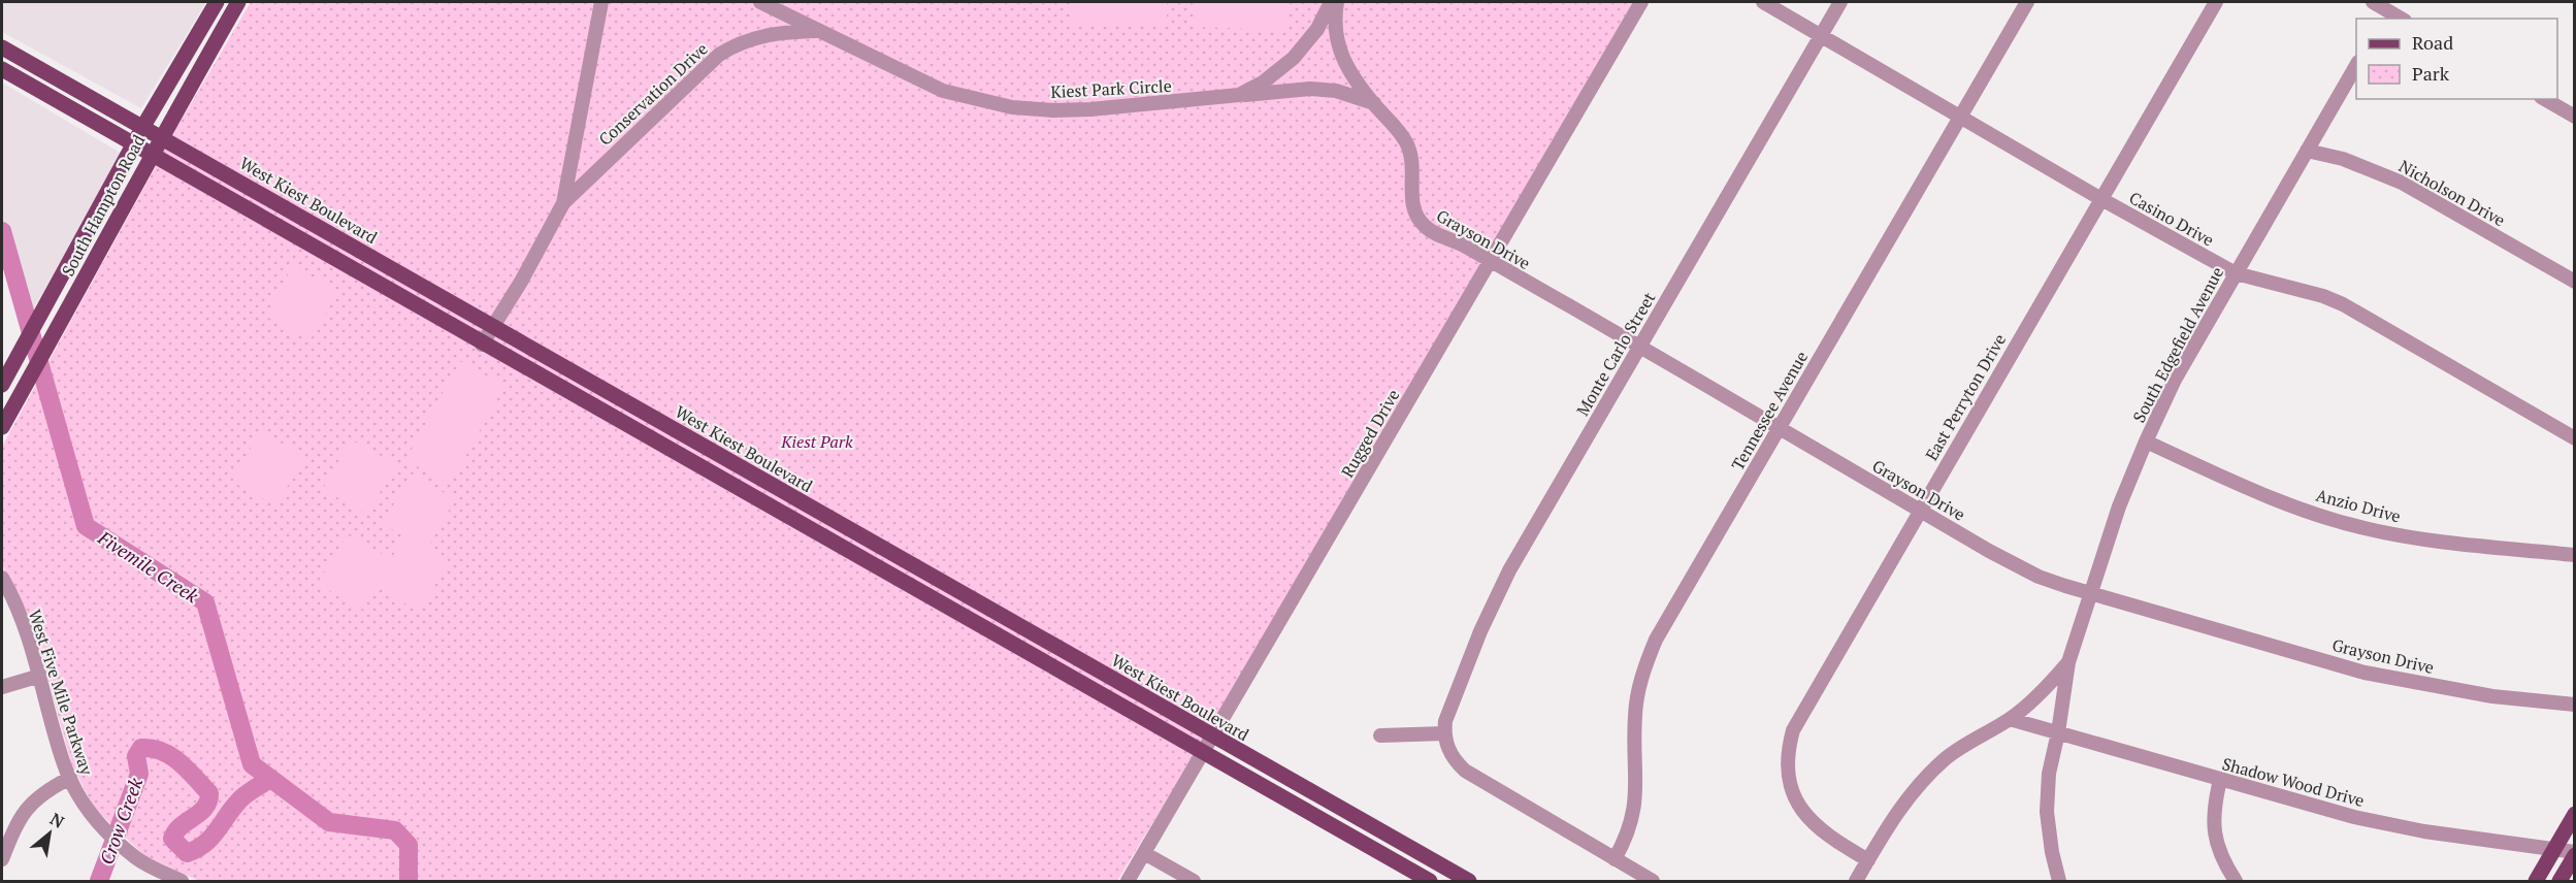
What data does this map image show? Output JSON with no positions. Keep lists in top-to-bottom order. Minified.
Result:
{"streets":{"main road":["West Kiest Boulevard","South Hampton Road"],"street":["Kiest Park Circle","Conservation Drive","Nicholson Drive","Casino Drive","Grayson Drive","South Edgefield Avenue","Monte Carlo Street","East Perryton Drive","Tennessee Avenue","Rugged Drive","Anzio Drive","West Five Mile Parkway","Shadow Wood Drive"]},"crossings":[["Kiest Park Circle","Conservation Drive"],["Kiest Park Circle","Grayson Drive"],["Conservation Drive","West Kiest Boulevard"],["Nicholson Drive","South Edgefield Avenue"],["West Kiest Boulevard","South Hampton Road"],["West Kiest Boulevard","Rugged Drive"],["Casino Drive","South Edgefield Avenue"],["Casino Drive","Monte Carlo Street"],["Casino Drive","East Perryton Drive"],["Casino Drive","Tennessee Avenue"],["Grayson Drive","South Edgefield Avenue"],["Grayson Drive","Monte Carlo Street"],["Grayson Drive","East Perryton Drive"],["Grayson Drive","Tennessee Avenue"],["Grayson Drive","Rugged Drive"],["South Edgefield Avenue","East Perryton Drive"],["South Edgefield Avenue","Anzio Drive"],["South Edgefield Avenue","Shadow Wood Drive"]],"water":["Fivemile Creek","Crow Creek"],"parks":["Kiest Park"],"legend":["Road","Park"],"north":"top right"}
